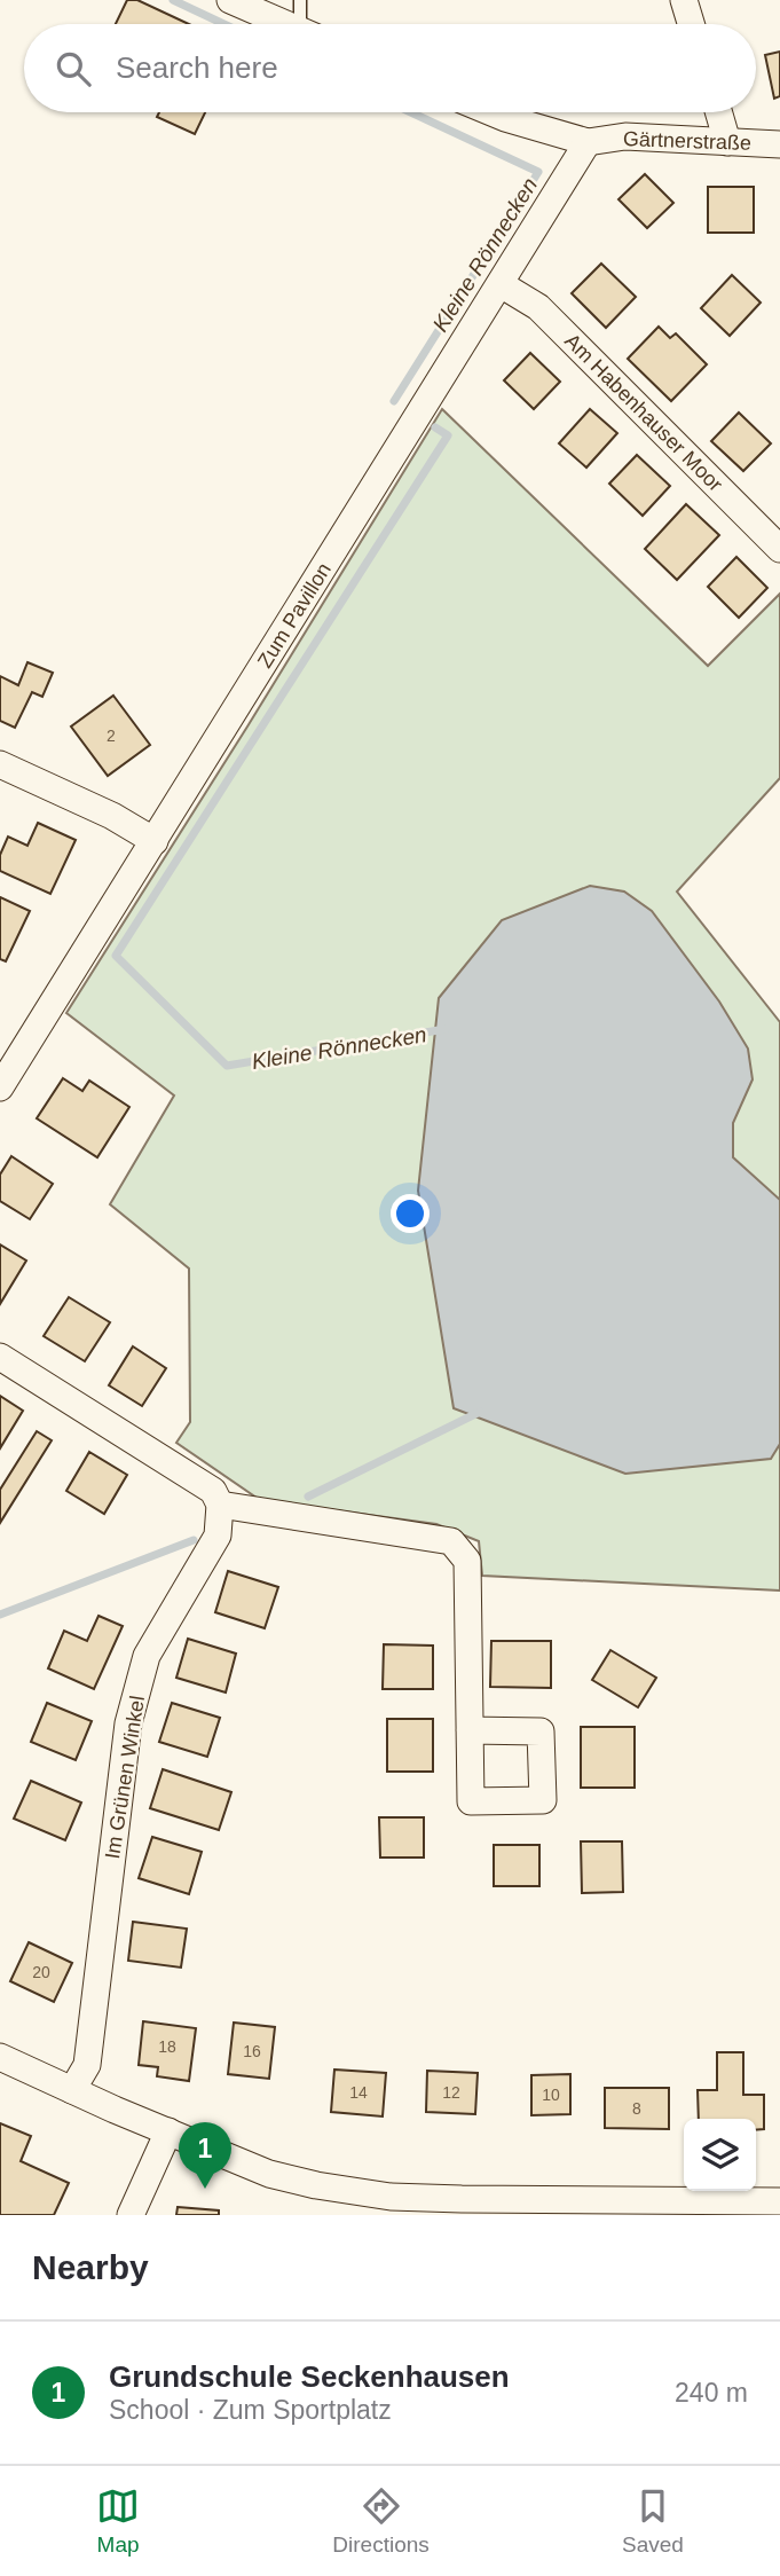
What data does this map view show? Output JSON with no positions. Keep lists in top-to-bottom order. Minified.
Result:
{"streets":{"street":["Gärtnerstraße","Am Habenhauser Moor","Zum Pavillon","Im Grünen Winkel"]},"crossings":[["Gärtnerstraße","Zum Pavillon"],["Am Habenhauser Moor","Zum Pavillon"]],"water":["Kleine Rönnecken"],"house_numbers":["2","20","18","16","14","12","10","8"],"page":{"search":"Search here","pins":"1","heading":"Nearby","list":[{"mark":"1","name":"Grundschule Seckenhausen","note":"School · Zum Sportplatz","value":"240 m"}],"nav":["Map","Directions","Saved"]}}
